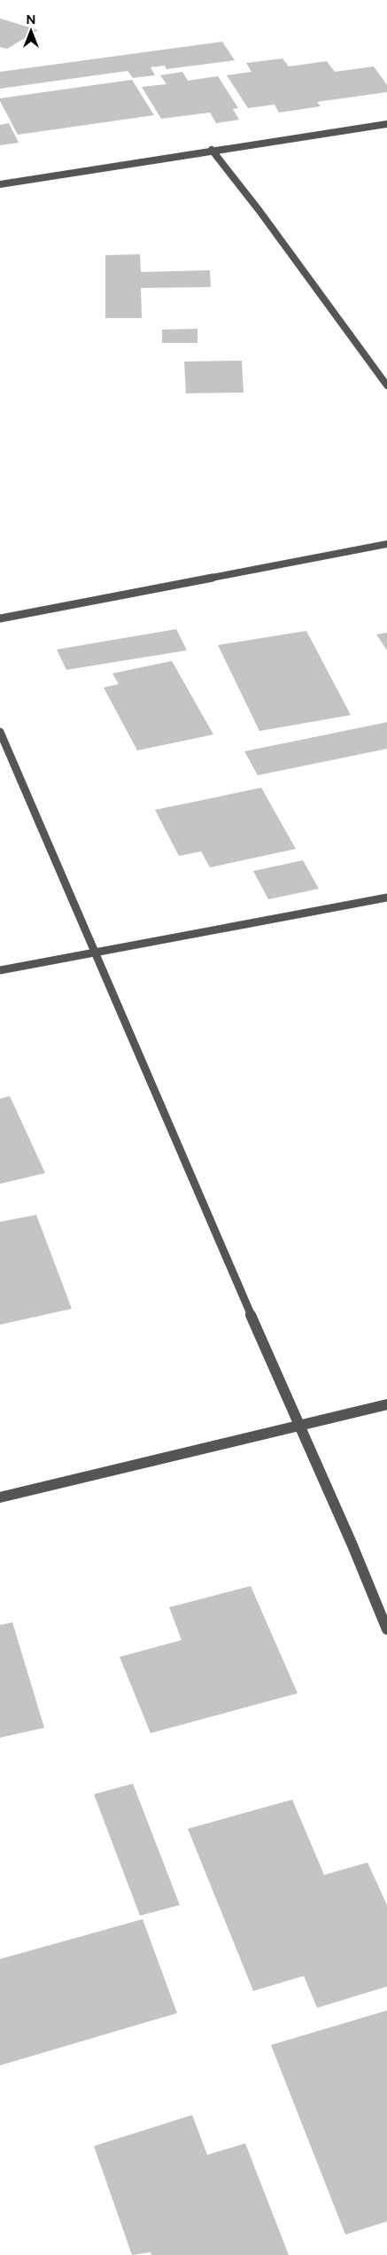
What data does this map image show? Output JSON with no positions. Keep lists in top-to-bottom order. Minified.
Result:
{"north":"top"}
